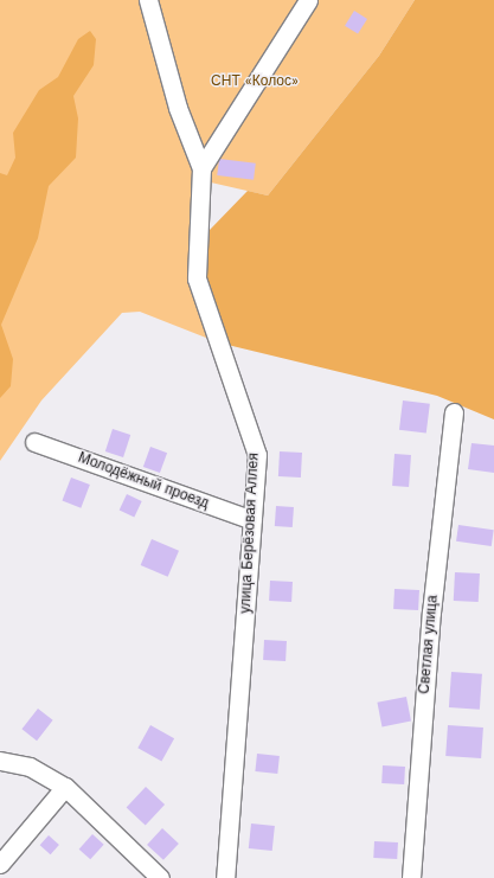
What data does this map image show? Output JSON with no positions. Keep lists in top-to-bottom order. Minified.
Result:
{"streets":{"street":["Молодёжный проезд","улица Берёзовая Аллея","Светлая улица"]},"crossings":[["Молодёжный проезд","улица Берёзовая Аллея"]],"parks":["СНТ «Колос»"]}
